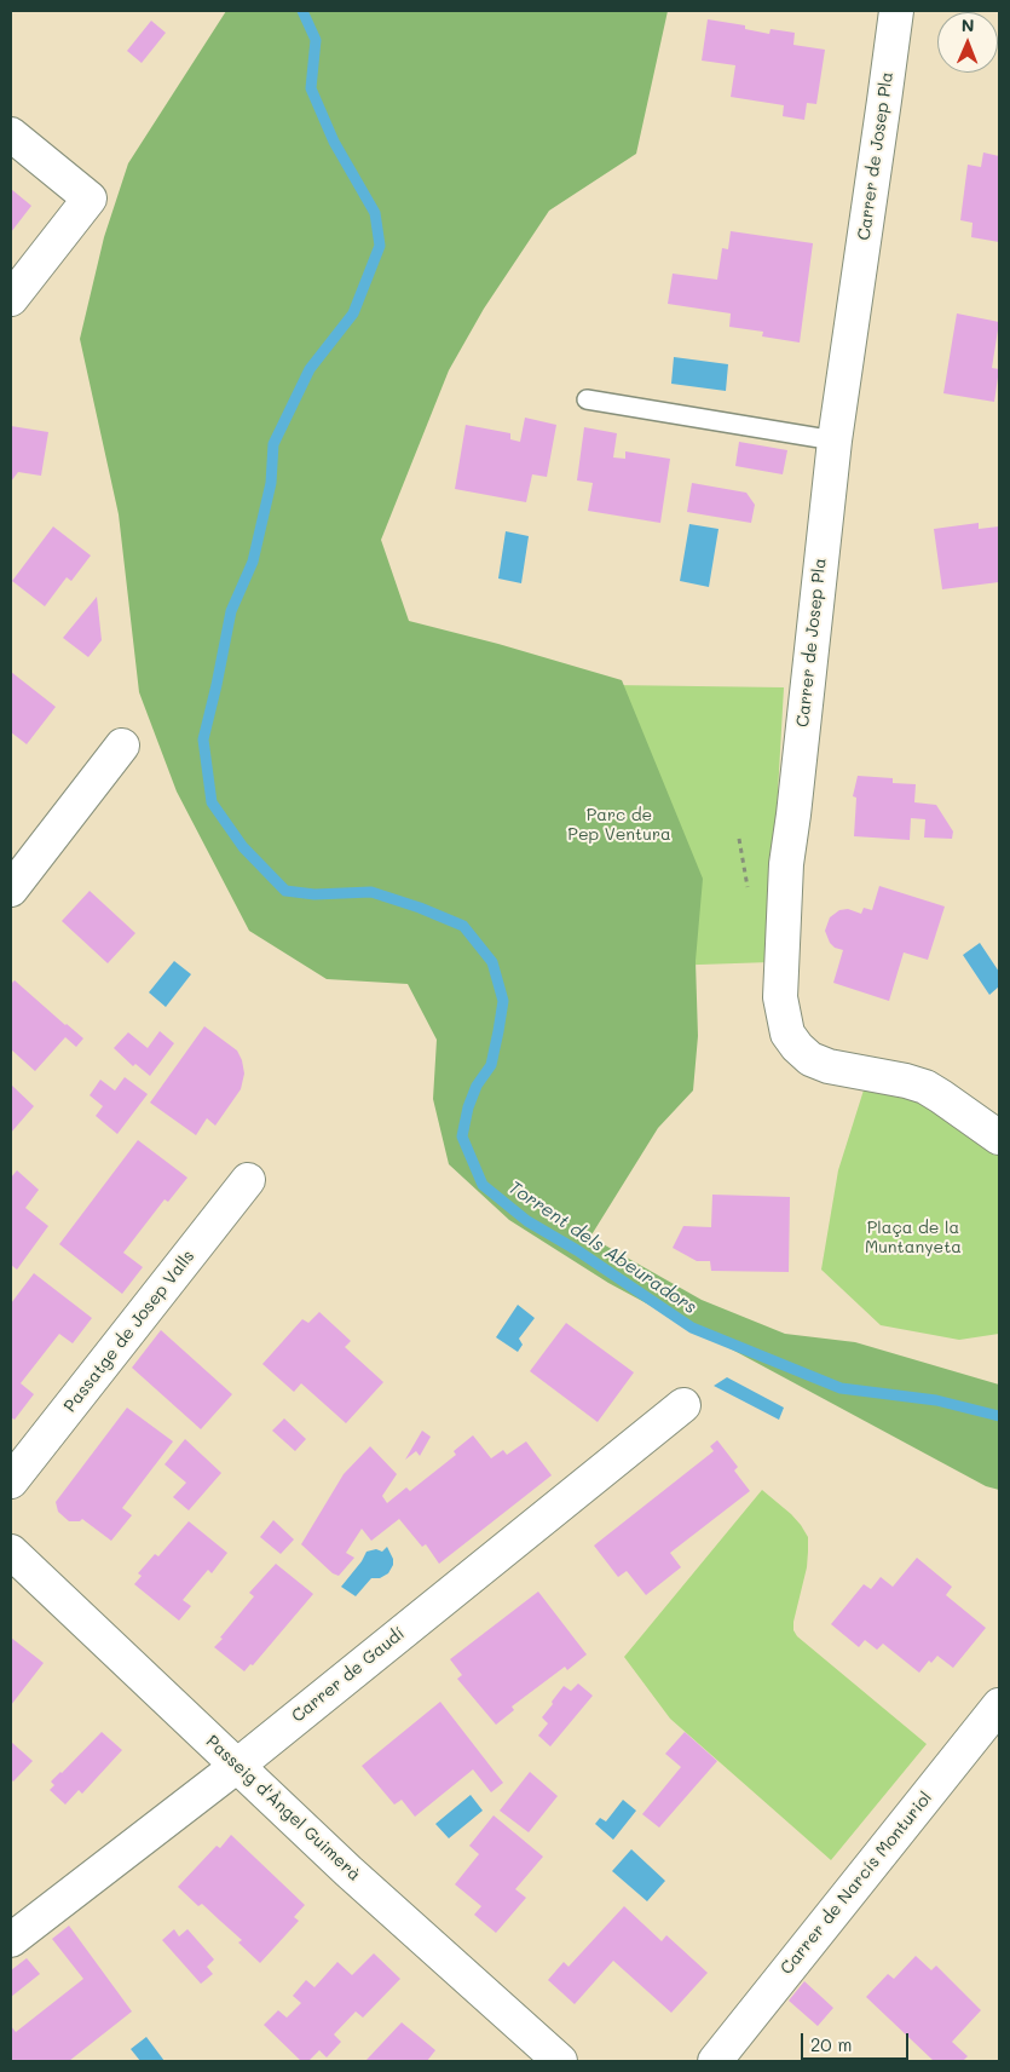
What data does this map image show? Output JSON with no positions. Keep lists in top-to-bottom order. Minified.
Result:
{"streets":{"street":["Carrer de Josep Pla","Passatge de Josep Valls","Carrer de Gaudí","Passeig d'Àngel Guimerà","Carrer de Narcís Monturiol"]},"crossings":[["Carrer de Gaudí","Passeig d'Àngel Guimerà"]],"water":["Torrent dels Abeuradors"],"parks":["Parc de Pep Ventura","Plaça de la Muntanyeta"],"scale_bar":"20 m","north":"top"}
